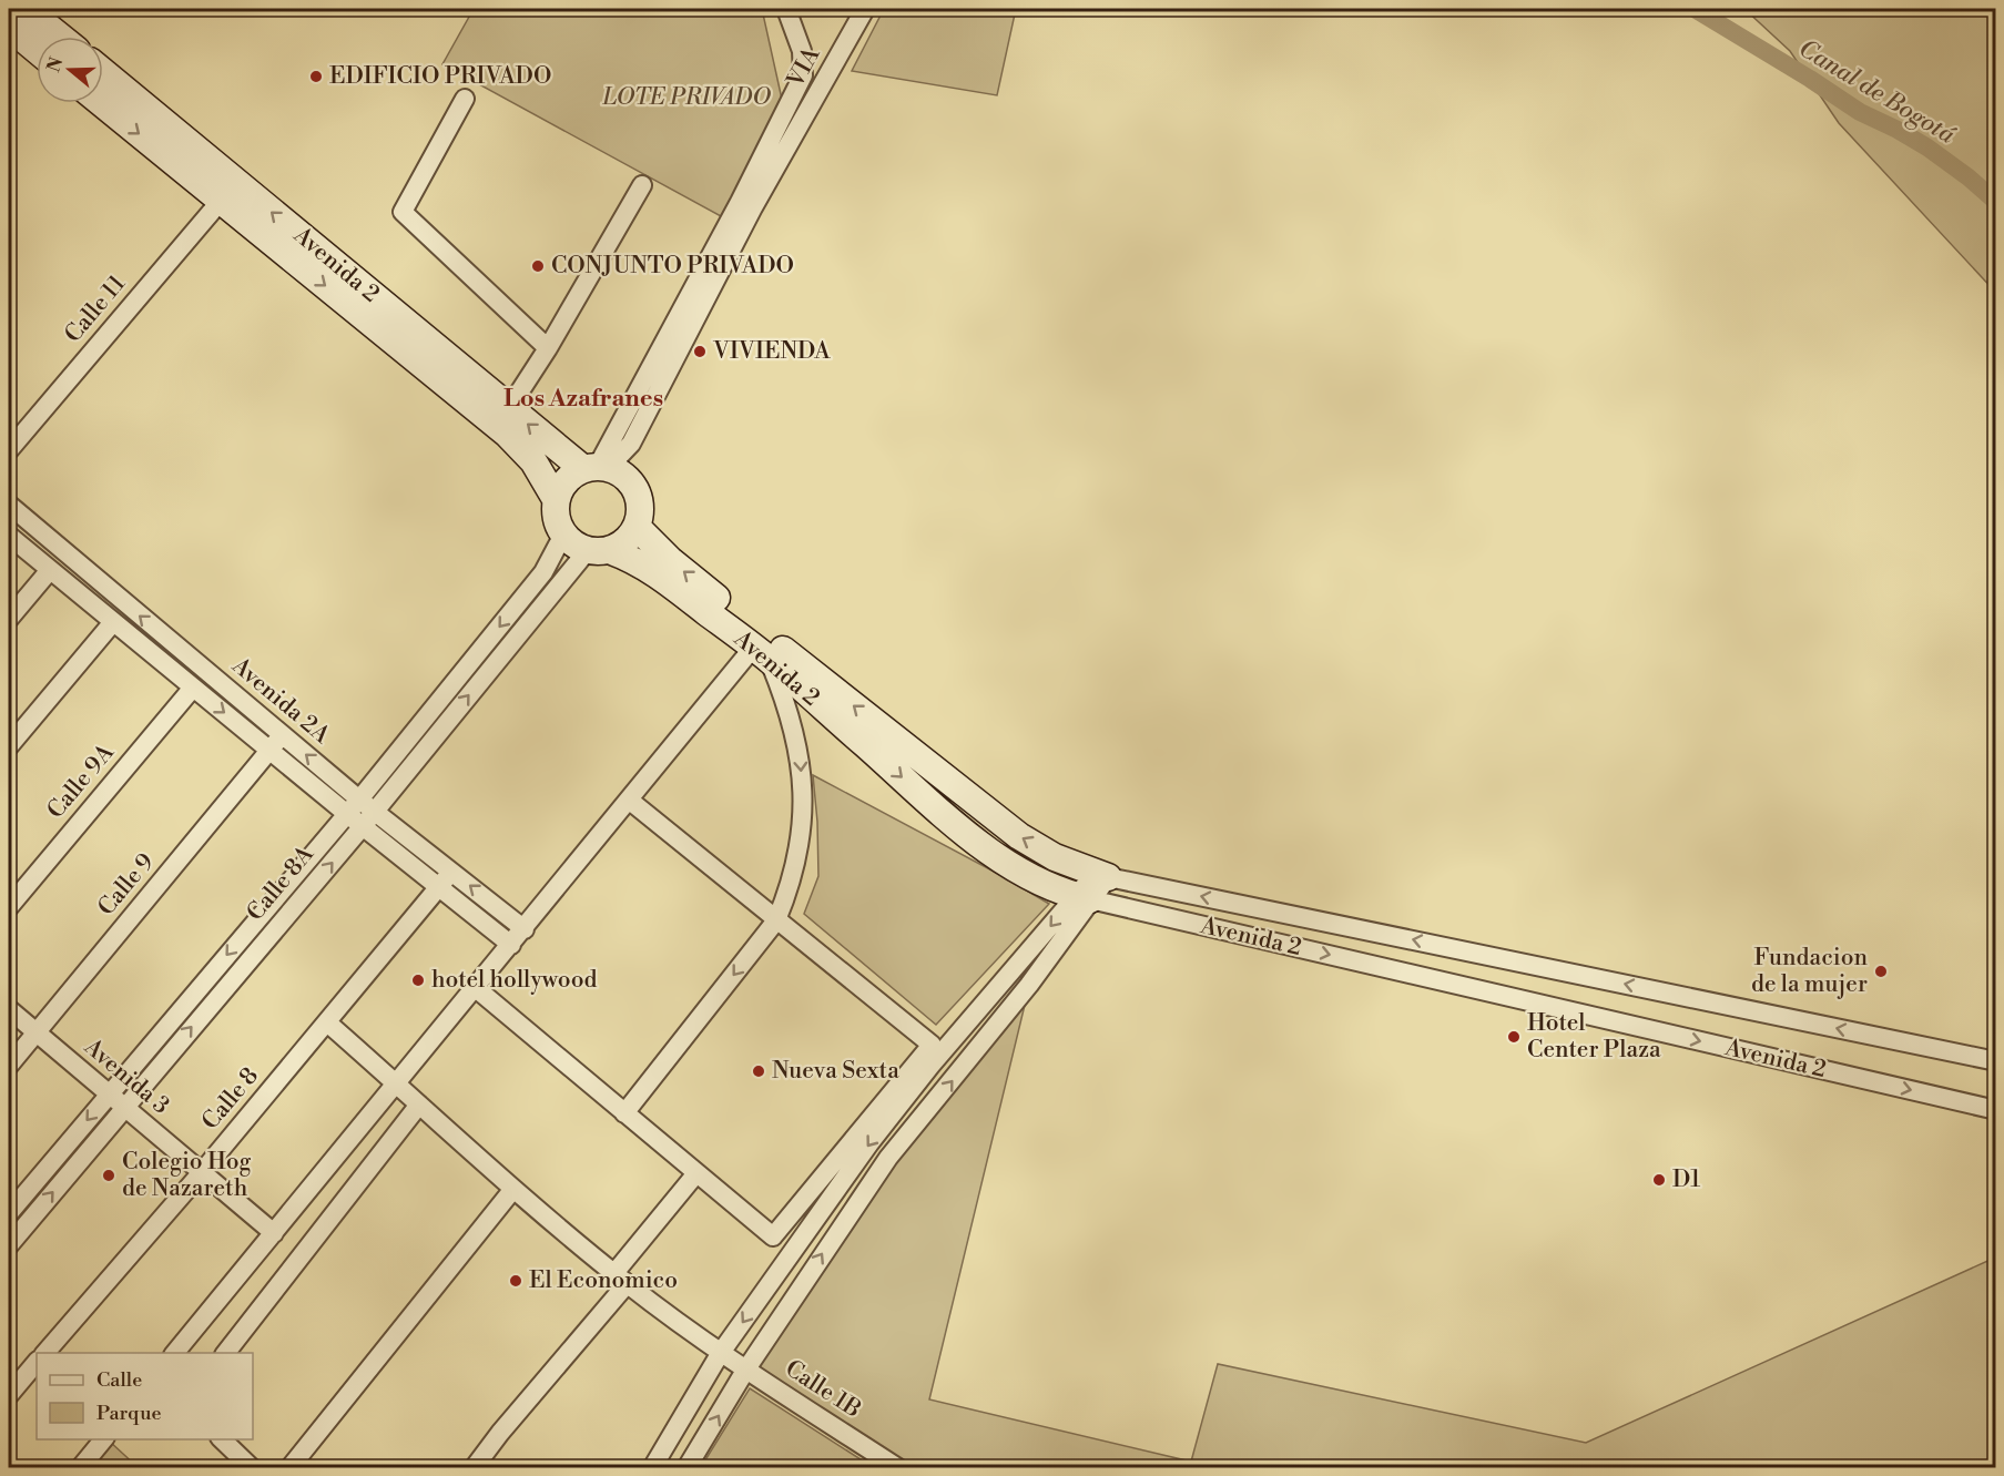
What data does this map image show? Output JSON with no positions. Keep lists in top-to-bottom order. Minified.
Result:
{"streets":{"street":["VIA","Avenida 2","Calle 11","Avenida 2A","Calle 9A","Calle 8A","Calle 9","Avenida 3","Calle 8","Calle 1B"]},"crossings":[["Avenida 2","Calle 11"],["Avenida 2","Calle 8A"],["Avenida 2A","Calle 9A"],["Avenida 2A","Calle 8A"],["Avenida 2A","Calle 9"],["Avenida 2A","Calle 8"],["Calle 8A","Avenida 3"],["Calle 9","Avenida 3"],["Avenida 3","Calle 8"],["Calle 8","Calle 1B"]],"districts":["Los Azafranes"],"water":["Canal de Bogotá"],"parks":["LOTE PRIVADO"],"places":["EDIFICIO PRIVADO","CONJUNTO PRIVADO","VIVIENDA","Fundacion de la mujer","hotel hollywood","Hotel Center Plaza","Nueva Sexta","Colegio Hog de Nazareth","D1","El Economico"],"legend":["Calle","Parque"],"north":"left"}
